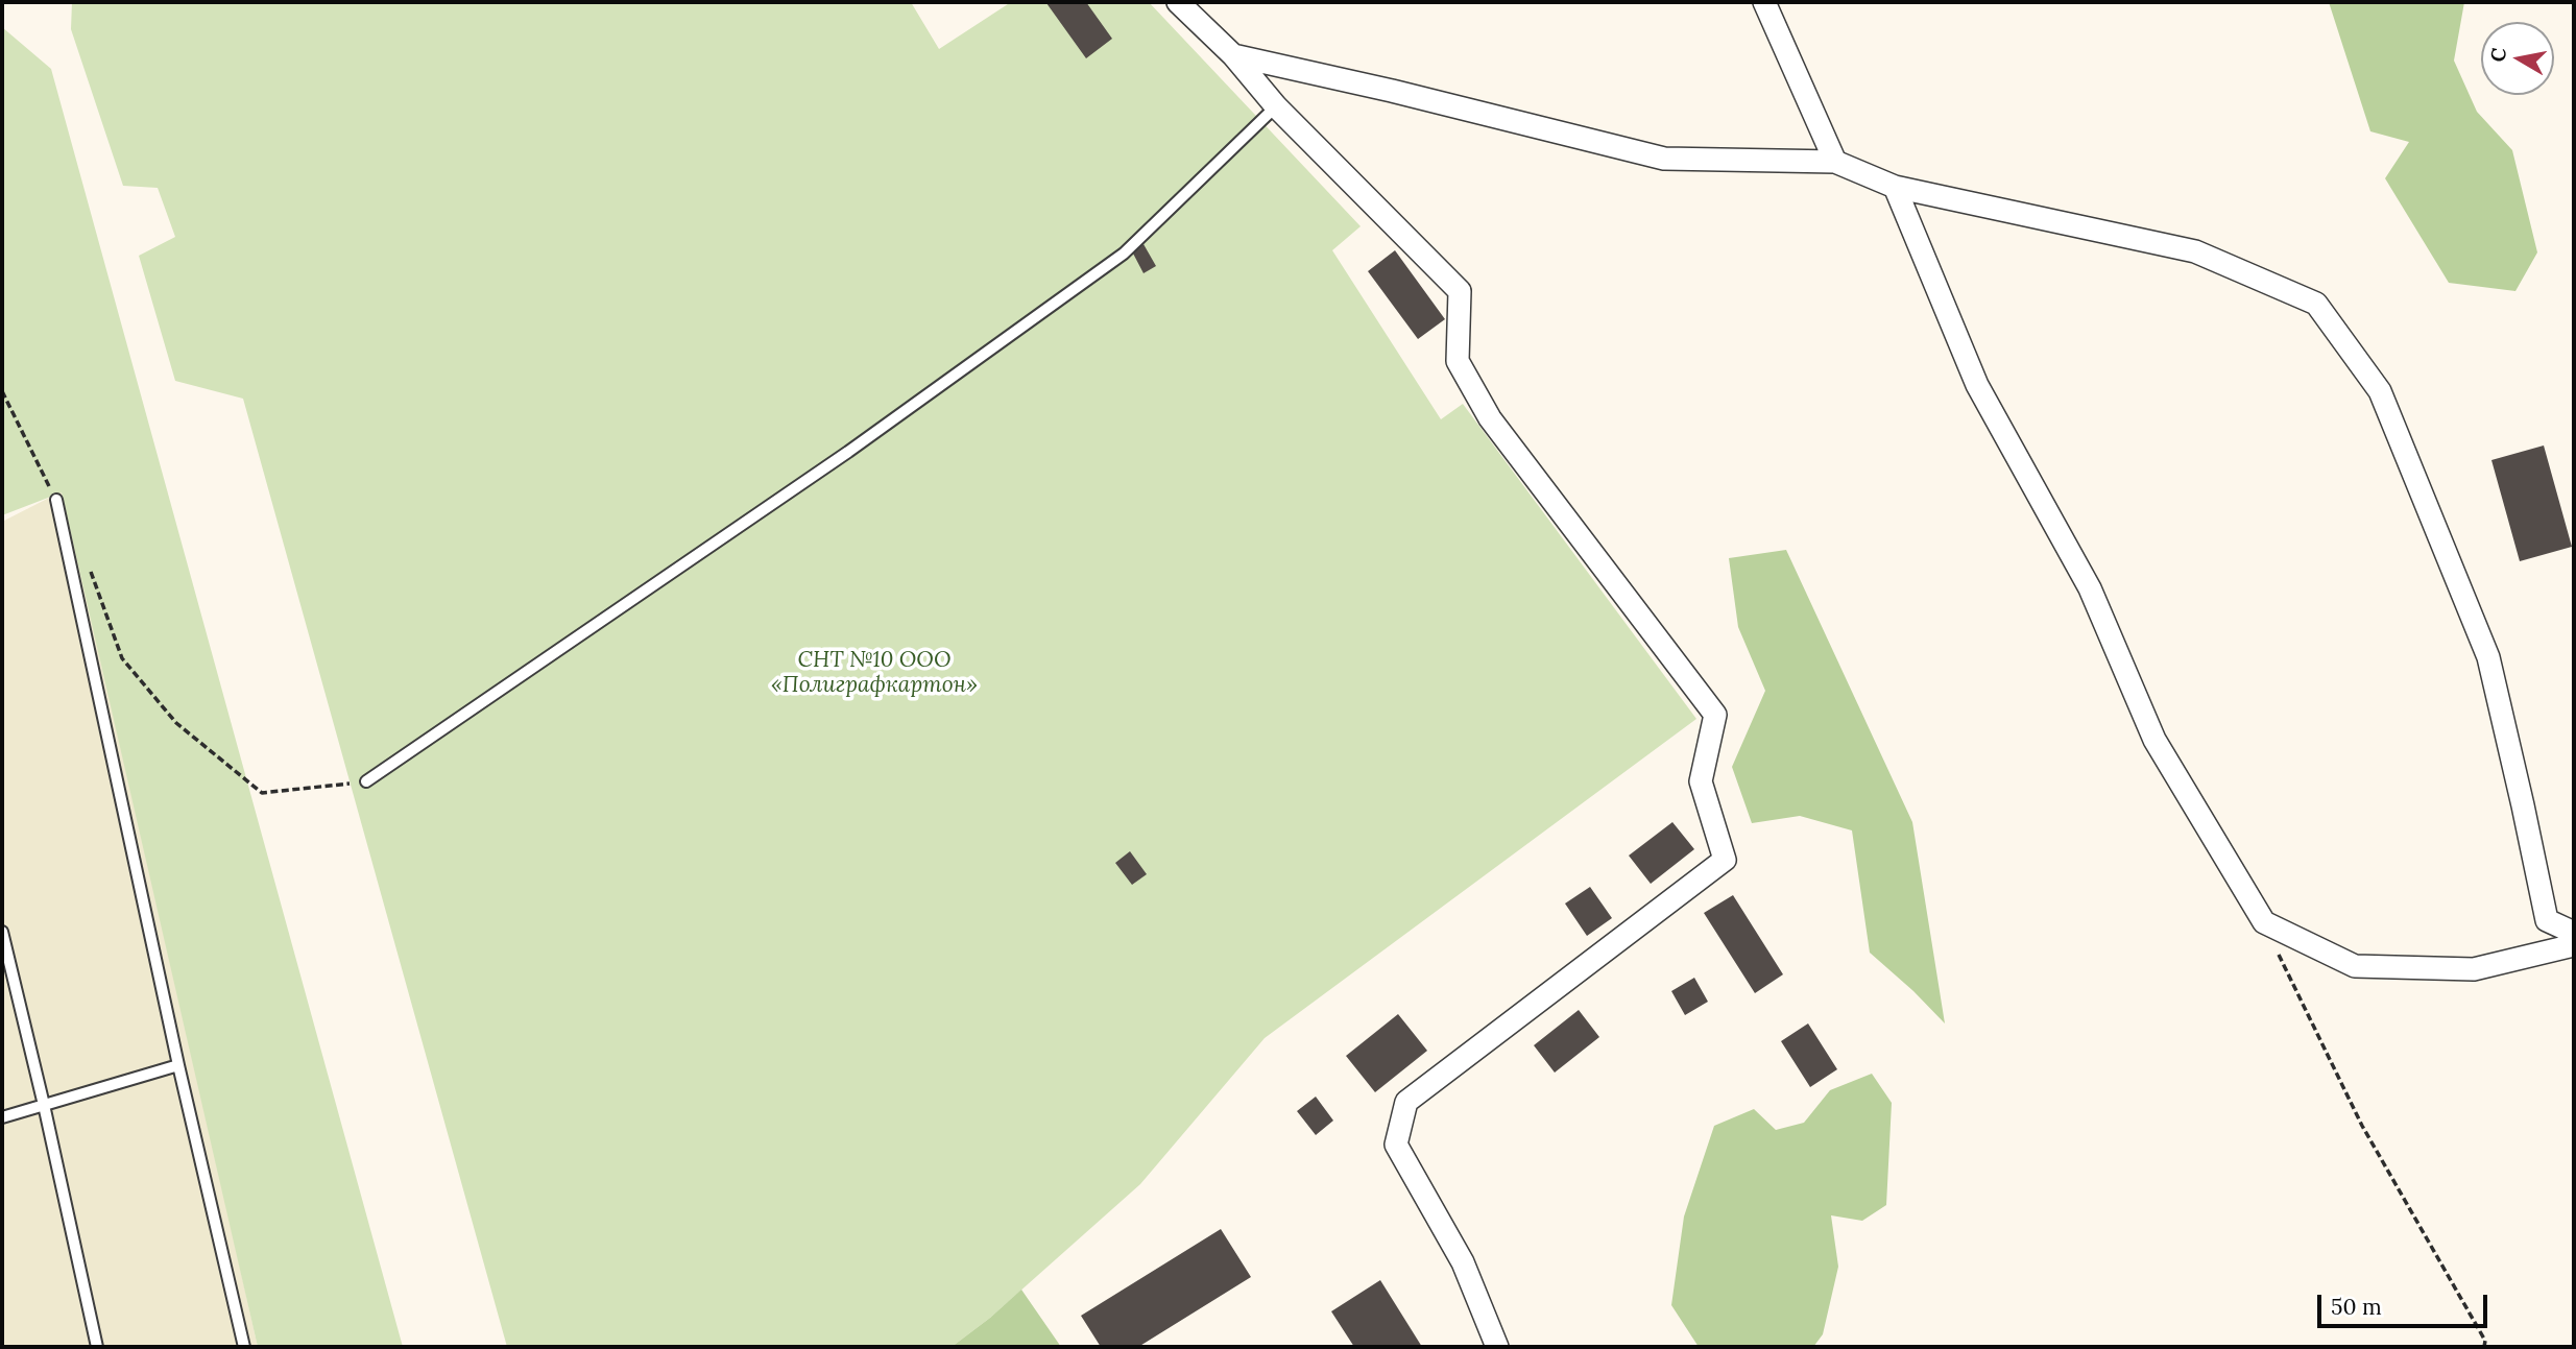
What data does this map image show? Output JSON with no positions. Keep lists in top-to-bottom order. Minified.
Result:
{"parks":["СНТ №10 ООО «Полиграфкартон»"],"scale_bar":"50 m","north":"left"}
